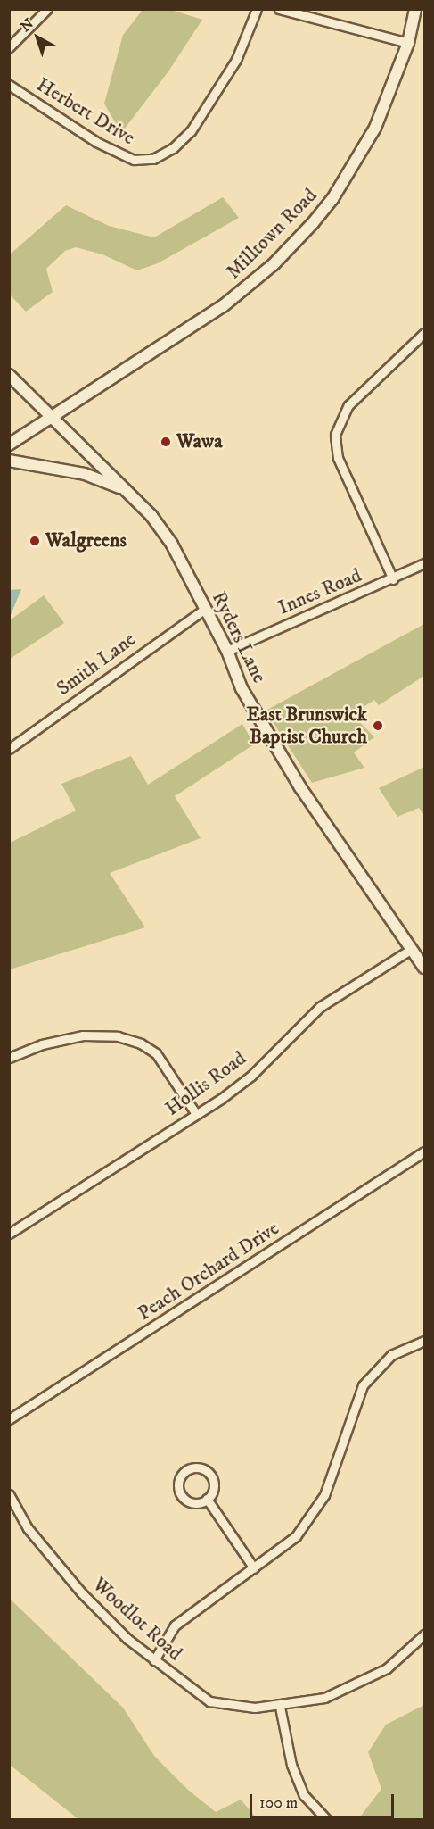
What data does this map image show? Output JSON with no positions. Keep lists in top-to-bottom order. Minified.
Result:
{"streets":{"main road":["Milltown Road","Ryders Lane"],"street":["Herbert Drive","Innes Road","Smith Lane","Hollis Road","Peach Orchard Drive","Woodlot Road"]},"crossings":[["Milltown Road","Ryders Lane"],["Innes Road","Ryders Lane"],["Ryders Lane","Smith Lane"],["Ryders Lane","Hollis Road"]],"places":["Wawa","Walgreens","East Brunswick Baptist Church"],"scale_bar":"100 m","north":"top left"}
